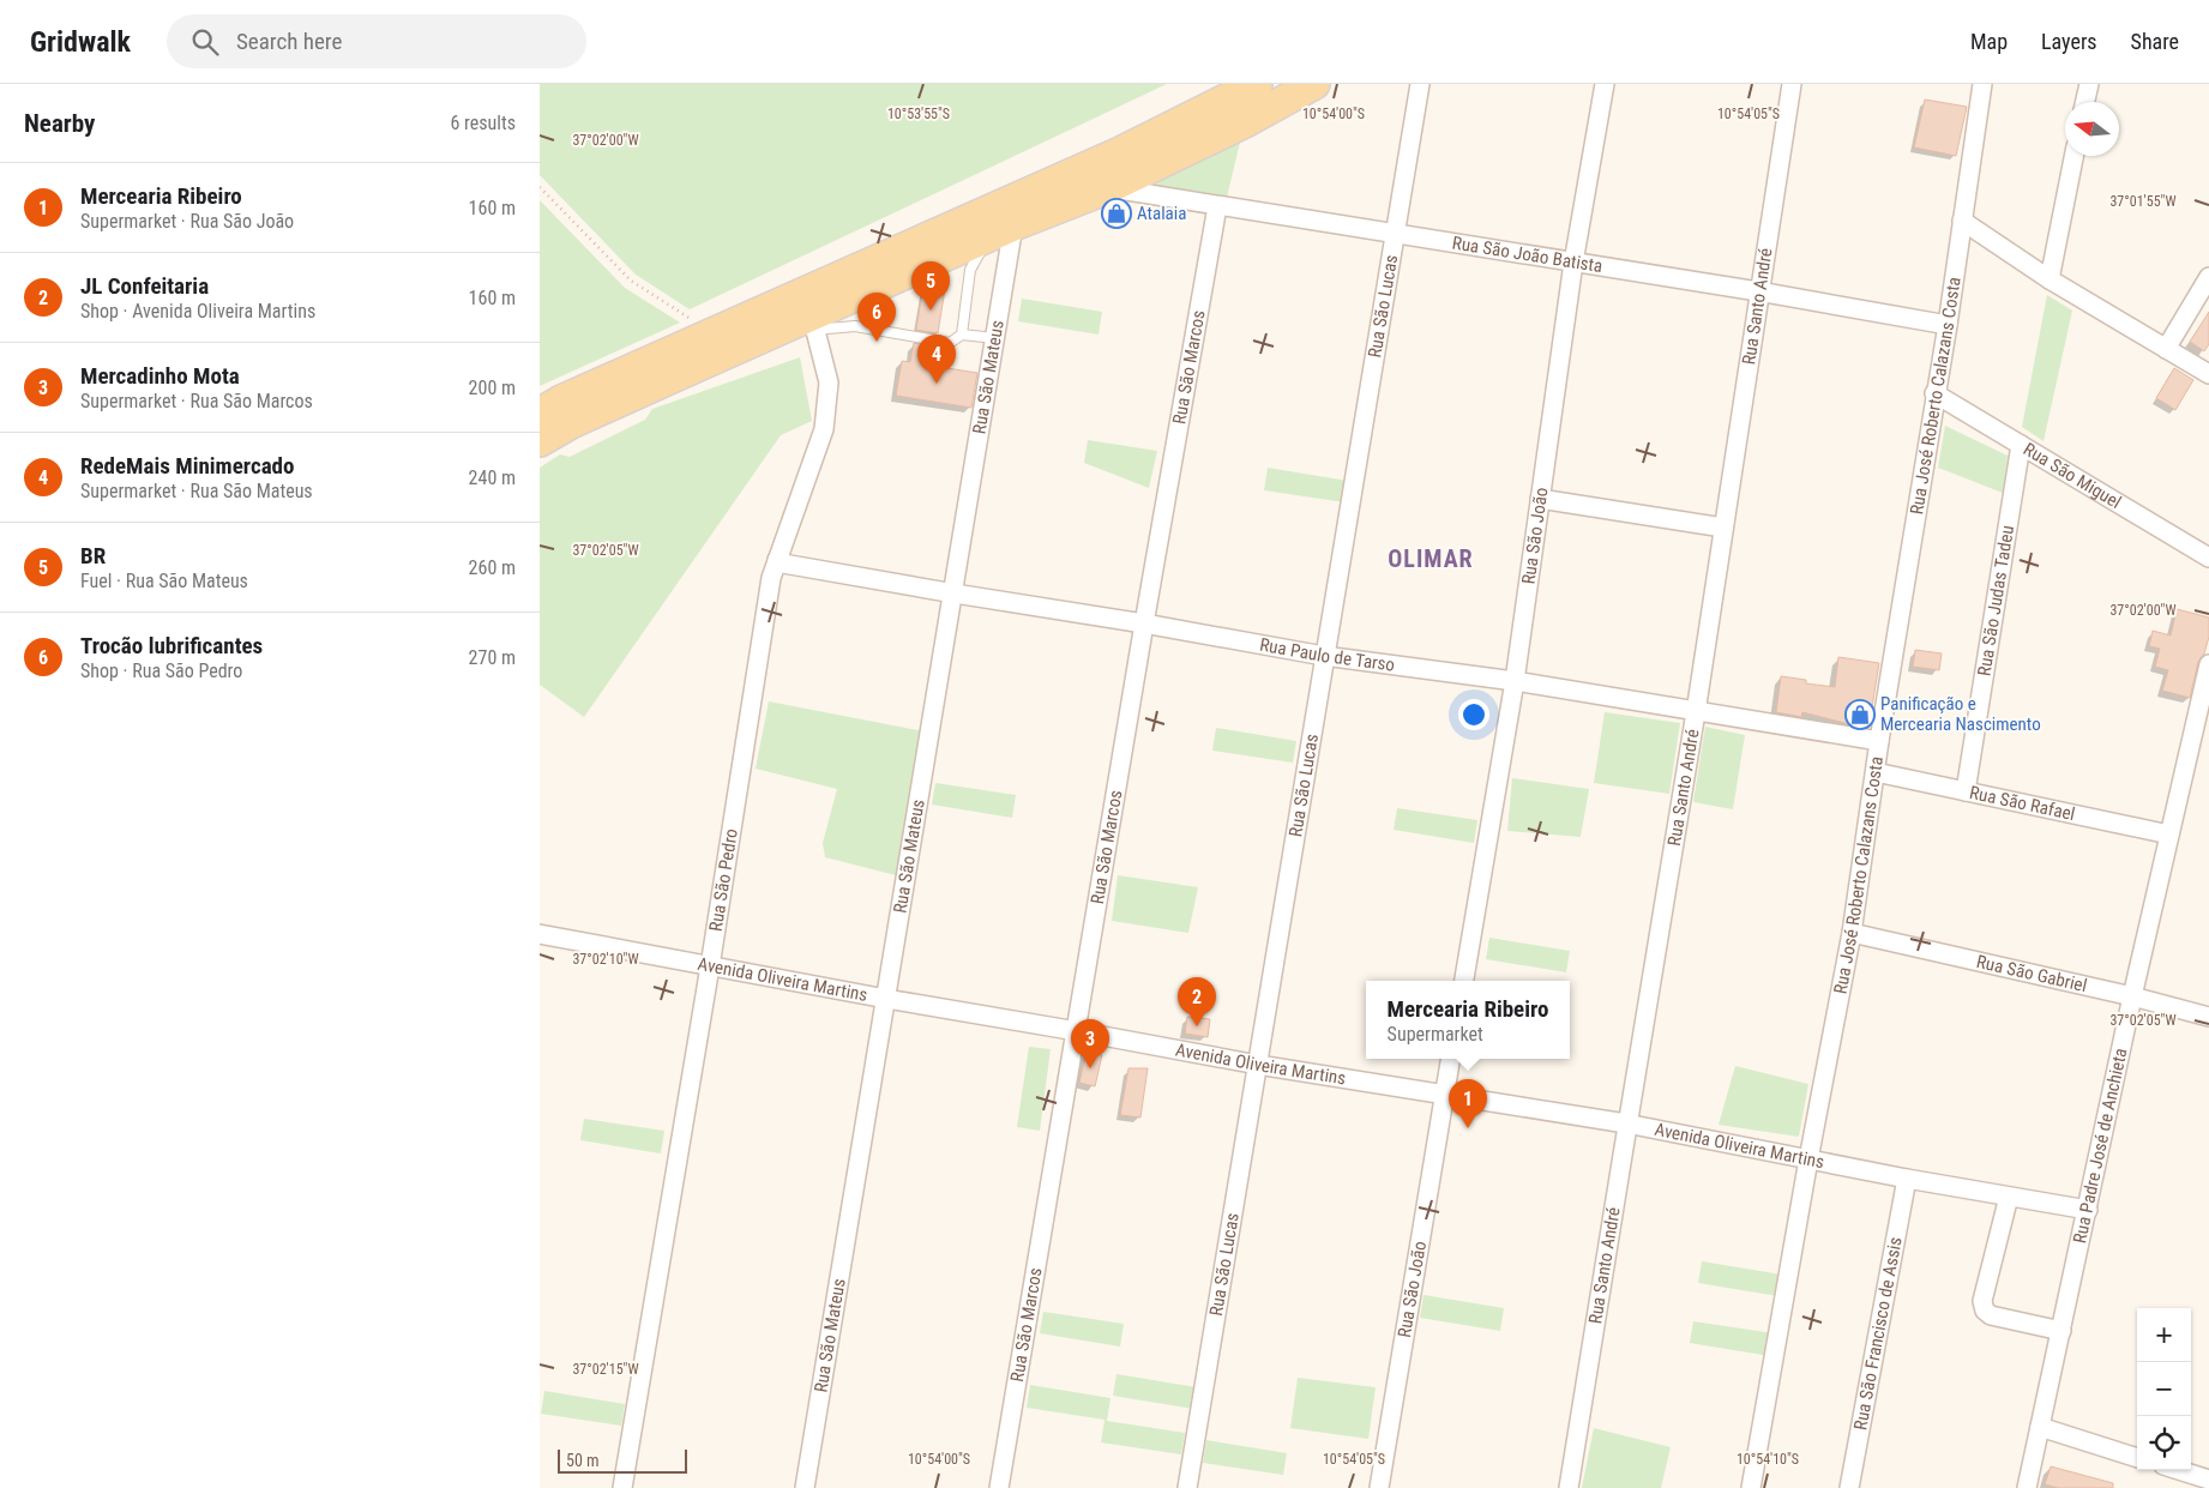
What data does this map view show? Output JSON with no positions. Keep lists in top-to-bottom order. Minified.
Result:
{"streets":{"street":["Rua São João Batista","Rua Santo André","Rua São Lucas","Rua São Marcos","Rua São Mateus","Rua José Roberto Calazans Costa","Rua São Miguel","Rua São João","Rua São Judas Tadeu","Rua Paulo de Tarso","Rua São Rafael","Rua São Pedro","Rua São Gabriel","Avenida Oliveira Martins","Rua Padre José de Anchieta","Rua São Francisco de Assis"]},"crossings":[["Rua São João Batista","Rua Santo André"],["Rua São João Batista","Rua São Lucas"],["Rua São João Batista","Rua São Marcos"],["Rua São João Batista","Rua José Roberto Calazans Costa"],["Rua São João Batista","Rua São João"],["Rua Santo André","Rua Paulo de Tarso"],["Rua Santo André","Avenida Oliveira Martins"],["Rua São Lucas","Rua Paulo de Tarso"],["Rua São Lucas","Avenida Oliveira Martins"],["Rua São Marcos","Rua Paulo de Tarso"],["Rua São Marcos","Avenida Oliveira Martins"],["Rua São Mateus","Rua Paulo de Tarso"],["Rua São Mateus","Avenida Oliveira Martins"],["Rua José Roberto Calazans Costa","Rua São Miguel"],["Rua José Roberto Calazans Costa","Rua Paulo de Tarso"],["Rua José Roberto Calazans Costa","Rua São Rafael"],["Rua José Roberto Calazans Costa","Rua São Gabriel"],["Rua José Roberto Calazans Costa","Avenida Oliveira Martins"],["Rua São Miguel","Rua São Judas Tadeu"],["Rua São João","Rua Paulo de Tarso"],["Rua São João","Avenida Oliveira Martins"],["Rua São Judas Tadeu","Rua São Rafael"],["Rua Paulo de Tarso","Rua São Pedro"],["Rua São Rafael","Rua Padre José de Anchieta"],["Rua São Pedro","Avenida Oliveira Martins"],["Rua São Gabriel","Rua Padre José de Anchieta"],["Avenida Oliveira Martins","Rua Padre José de Anchieta"],["Avenida Oliveira Martins","Rua São Francisco de Assis"]],"districts":["OLIMAR"],"places":{"shop":["Atalaia","Panificação e Mercearia Nascimento"]},"scale_bar":"50 m","north":"left","page":{"header":"Gridwalk","search":"Search here","nav":["Map","Layers","Share"],"heading":["Nearby","6 results"],"list":[{"mark":"1","name":"Mercearia Ribeiro","note":"Supermarket · Rua São João","value":"160 m"},{"mark":"2","name":"JL Confeitaria","note":"Shop · Avenida Oliveira Martins","value":"160 m"},{"mark":"3","name":"Mercadinho Mota","note":"Supermarket · Rua São Marcos","value":"200 m"},{"mark":"4","name":"RedeMais Minimercado","note":"Supermarket · Rua São Mateus","value":"240 m"},{"mark":"5","name":"BR","note":"Fuel · Rua São Mateus","value":"260 m"},{"mark":"6","name":"Trocão lubrificantes","note":"Shop · Rua São Pedro","value":"270 m"}],"pins":["5","6","4","2","3","1"],"popup":["Mercearia Ribeiro","Supermarket"],"map_buttons":["+","−"],"scale":"50 m"},"coordinates":["10°53'55\"S","10°54'00\"S","10°54'05\"S","37°02'00\"W","37°01'55\"W","37°02'05\"W","37°02'10\"W","37°02'15\"W","10°54'10\"S"]}
